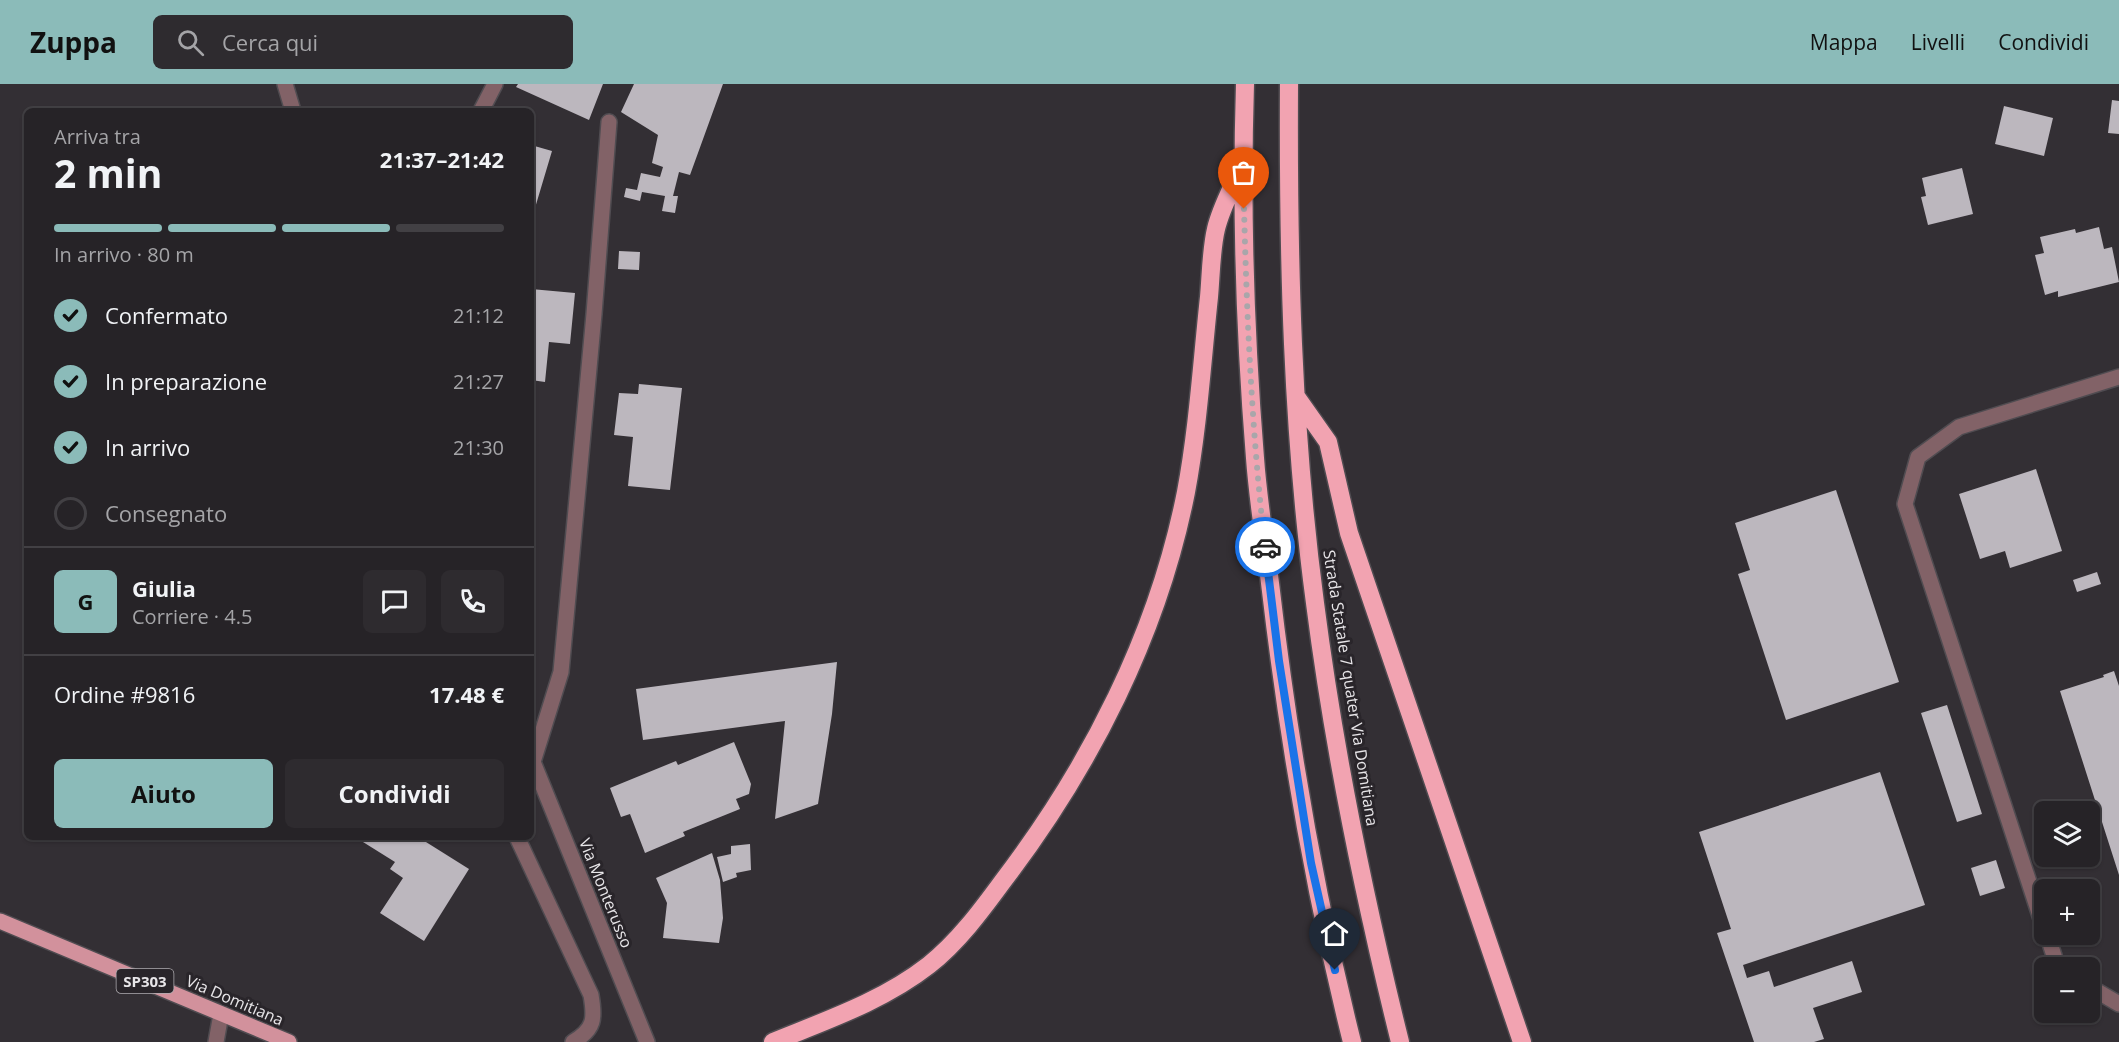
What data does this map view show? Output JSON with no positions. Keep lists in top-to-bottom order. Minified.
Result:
{"streets":{"highway":["Strada Statale 7 quater Via Domitiana"],"main road":["SP303","Via Domitiana"],"street":["Via Monterusso"]},"page":{"header":"Zuppa","search":"Cerca qui","nav":["Mappa","Livelli","Condividi"],"heading":["2 min","Arriva tra","21:37–21:42"],"panel":["Giulia","Corriere · 4.5","Ordine #9816","17.48 €"],"bar":"In arrivo · 80 m","list":[["Confermato","21:12"],["In preparazione","21:27"],["In arrivo","21:30"],"Consegnato"],"round":"G","buttons":["Aiuto","Condividi"],"map_buttons":["+","−"]}}
